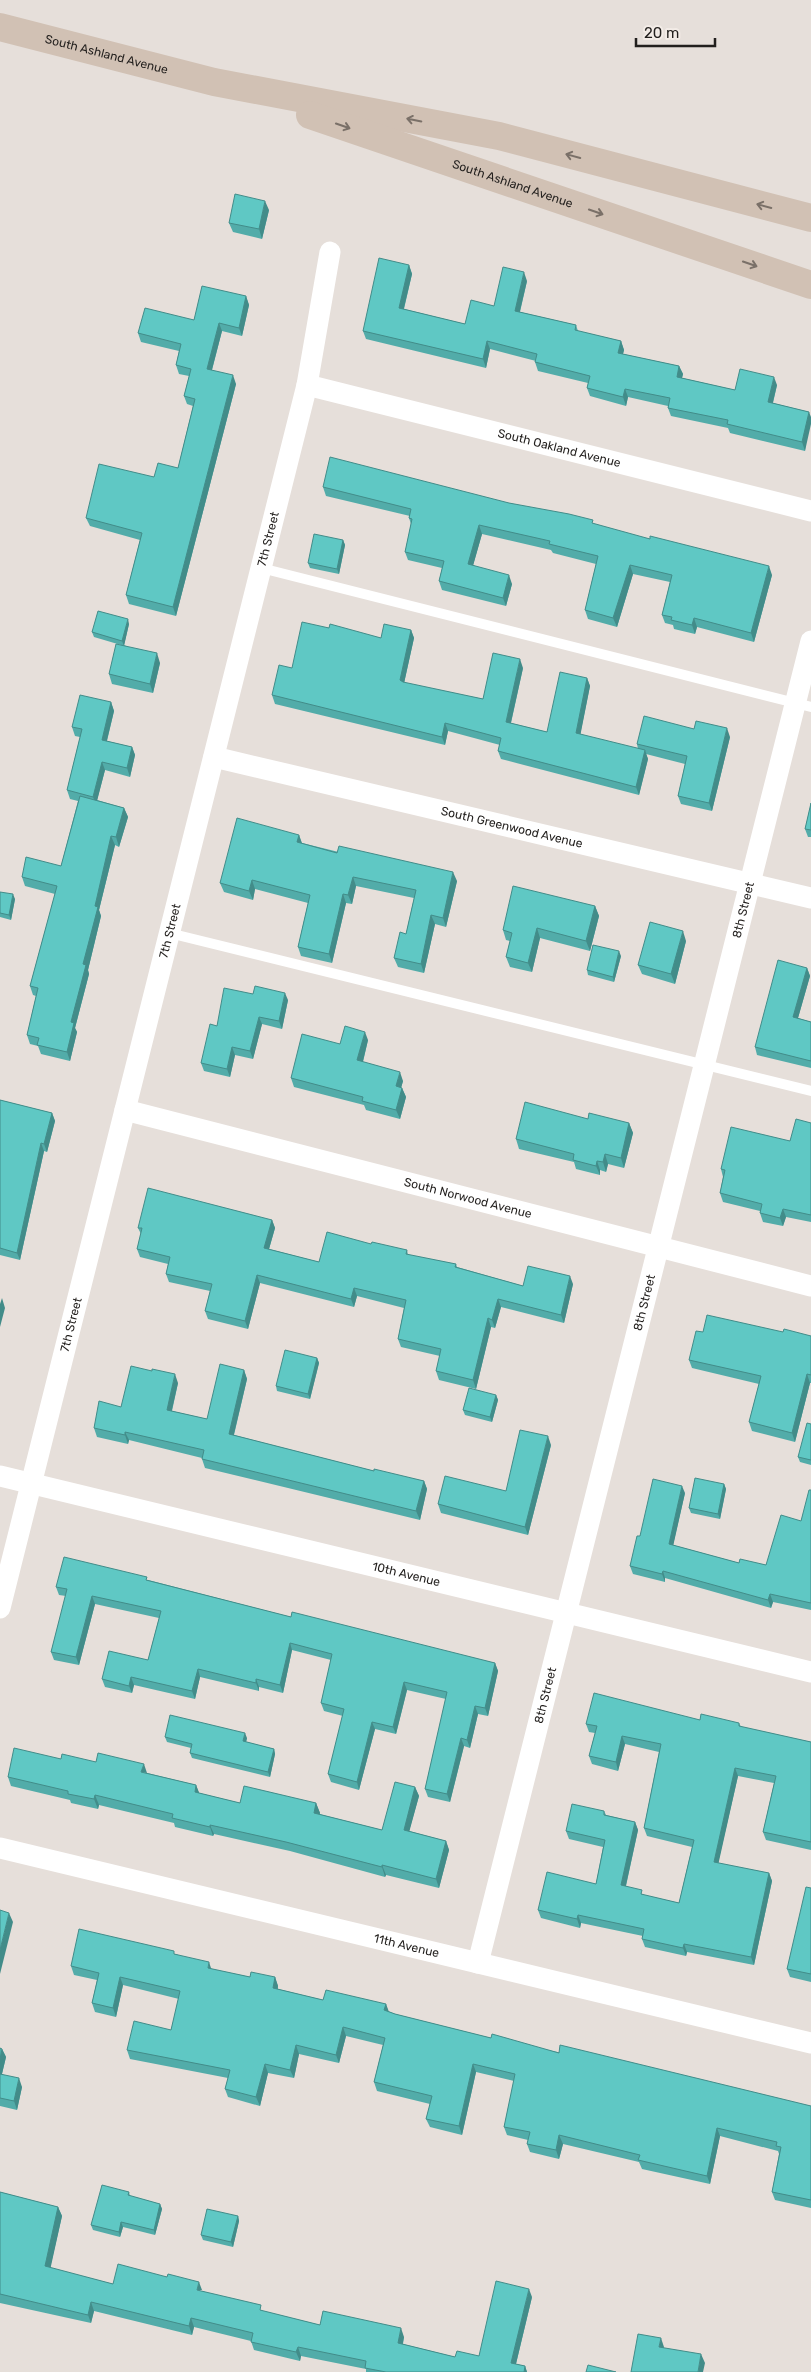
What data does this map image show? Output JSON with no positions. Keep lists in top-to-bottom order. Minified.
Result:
{"streets":{"main road":["South Ashland Avenue"],"street":["South Oakland Avenue","7th Street","South Greenwood Avenue","8th Street","South Norwood Avenue","10th Avenue","11th Avenue"]},"crossings":[["South Oakland Avenue","7th Street"],["7th Street","South Greenwood Avenue"],["7th Street","South Norwood Avenue"],["7th Street","10th Avenue"],["South Greenwood Avenue","8th Street"],["8th Street","South Norwood Avenue"],["8th Street","10th Avenue"],["8th Street","11th Avenue"]],"scale_bar":"20 m"}
